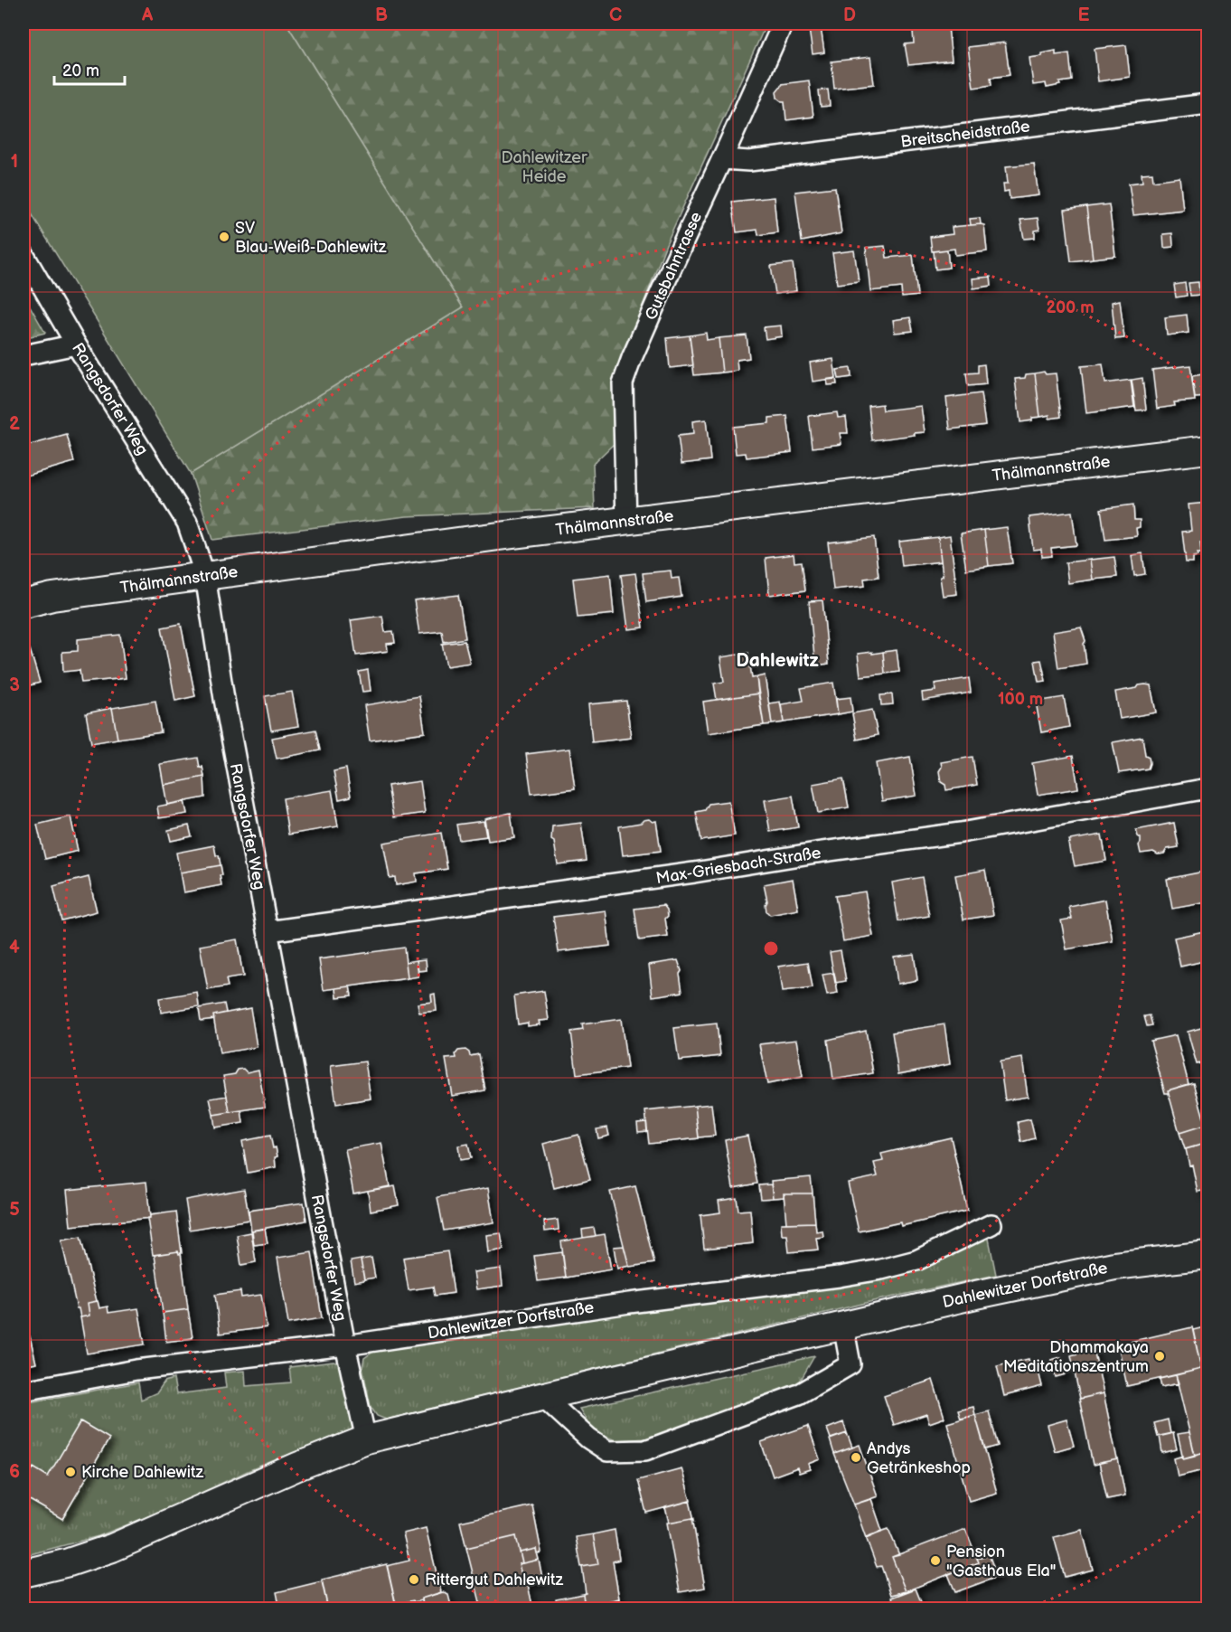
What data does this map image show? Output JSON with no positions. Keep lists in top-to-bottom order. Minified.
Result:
{"streets":{"street":["Breitscheidstraße","Gutsbahntrasse","Rangsdorfer Weg","Thälmannstraße","Max-Griesbach-Straße","Dahlewitzer Dorfstraße"]},"crossings":[["Breitscheidstraße","Gutsbahntrasse"],["Gutsbahntrasse","Thälmannstraße"],["Rangsdorfer Weg","Thälmannstraße"],["Rangsdorfer Weg","Max-Griesbach-Straße"],["Rangsdorfer Weg","Dahlewitzer Dorfstraße"]],"districts":["Dahlewitz"],"parks":["Dahlewitzer Heide"],"places":["SV Blau-Weiß-Dahlewitz","Dhammakaya Meditationszentrum","Andys Getränkeshop","Kirche Dahlewitz","Pension \"Gasthaus Ela\"","Rittergut Dahlewitz"],"scale_bar":"20 m","grid":{"columns":["A","B","C","D","E"],"rows":["1","2","3","4","5","6"]},"rings":["200 m","100 m"]}
